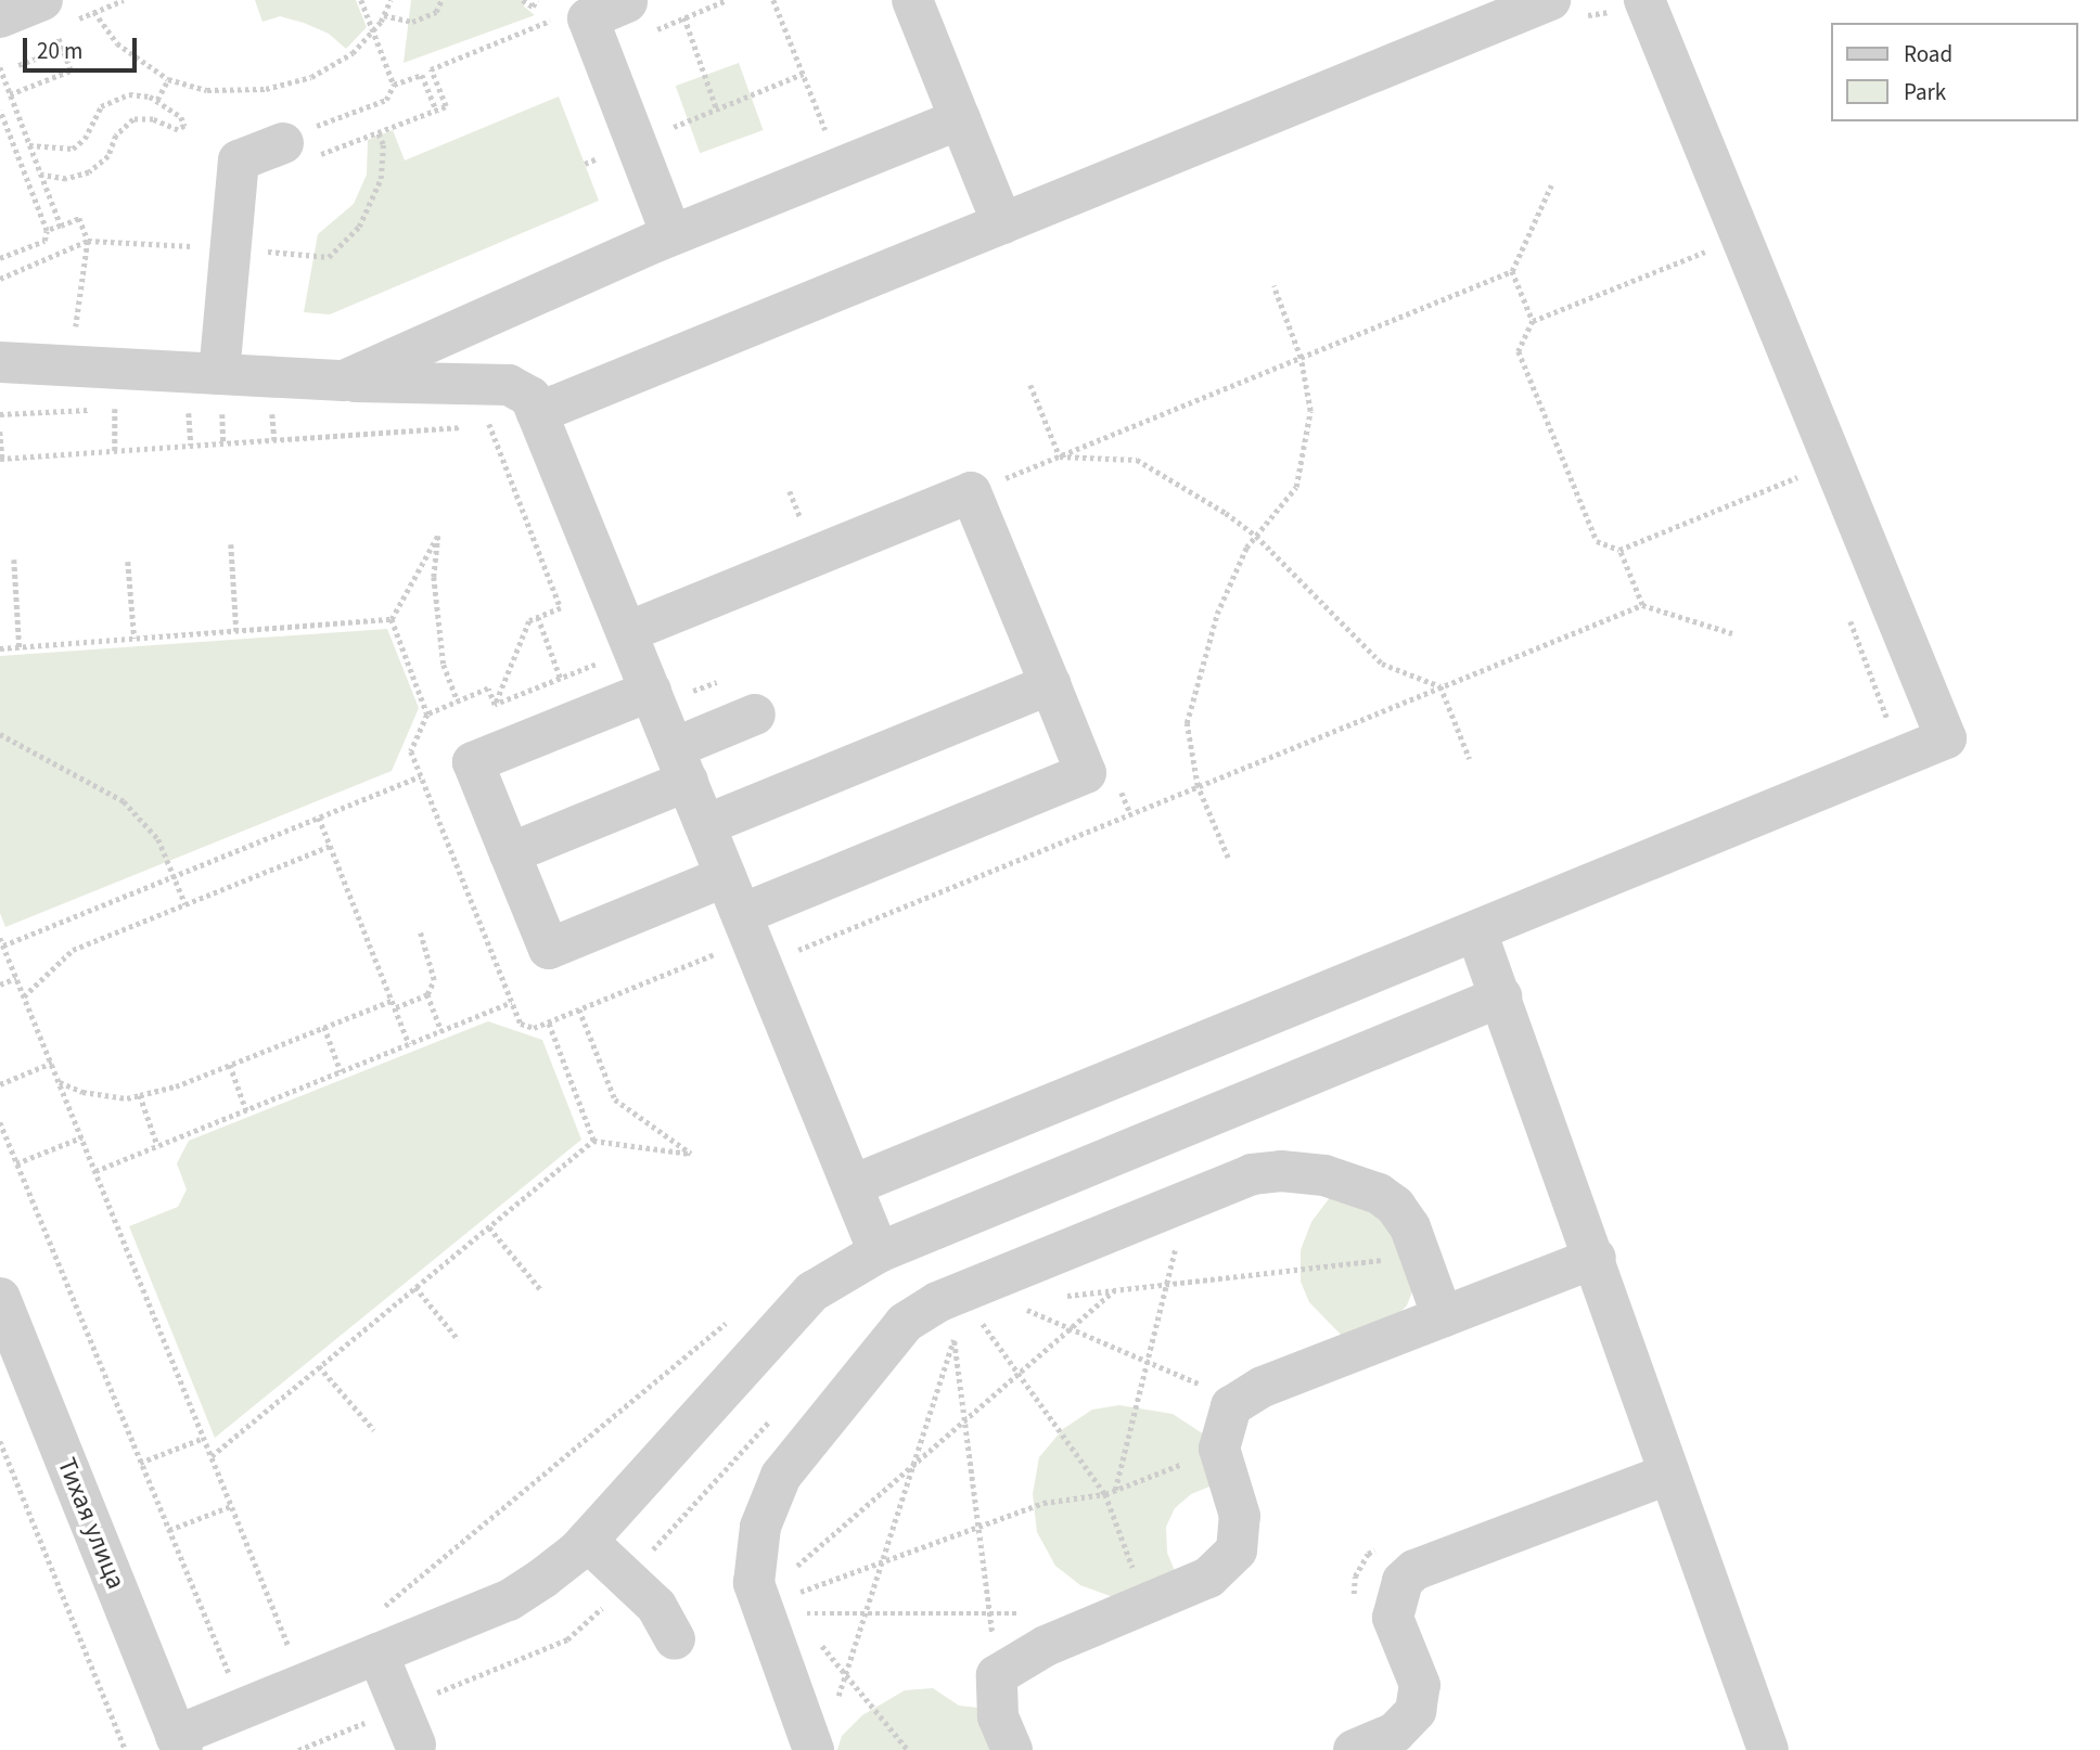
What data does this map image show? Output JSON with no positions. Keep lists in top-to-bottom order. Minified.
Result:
{"streets":{"street":["Тихая улица"]},"legend":["Road","Park"],"scale_bar":"20 m"}
